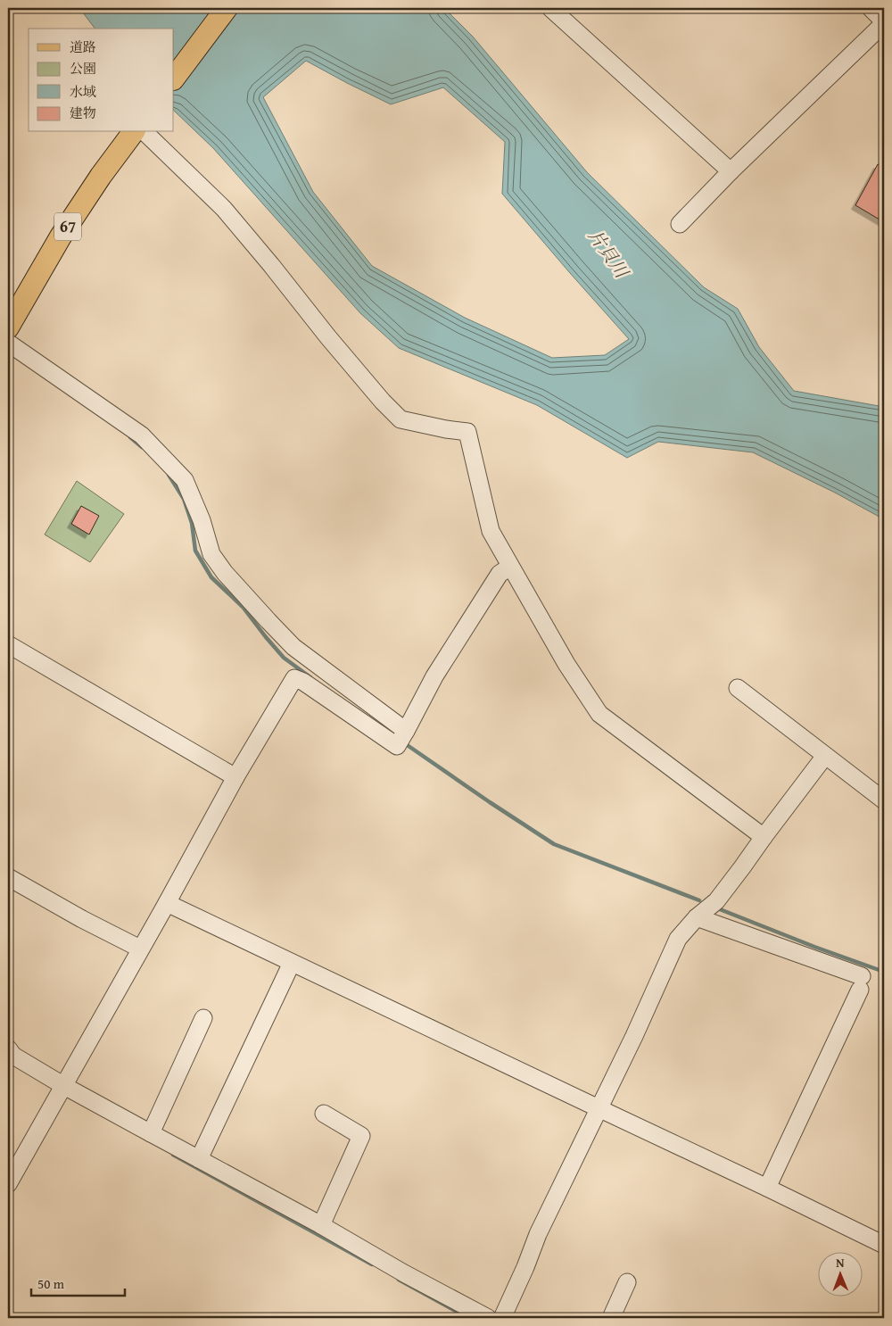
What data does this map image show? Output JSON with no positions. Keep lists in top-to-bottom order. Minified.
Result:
{"streets":{"main road":["67"]},"water":["片貝川"],"legend":["道路","公園","水域","建物"],"scale_bar":"50 m","north":"top"}
